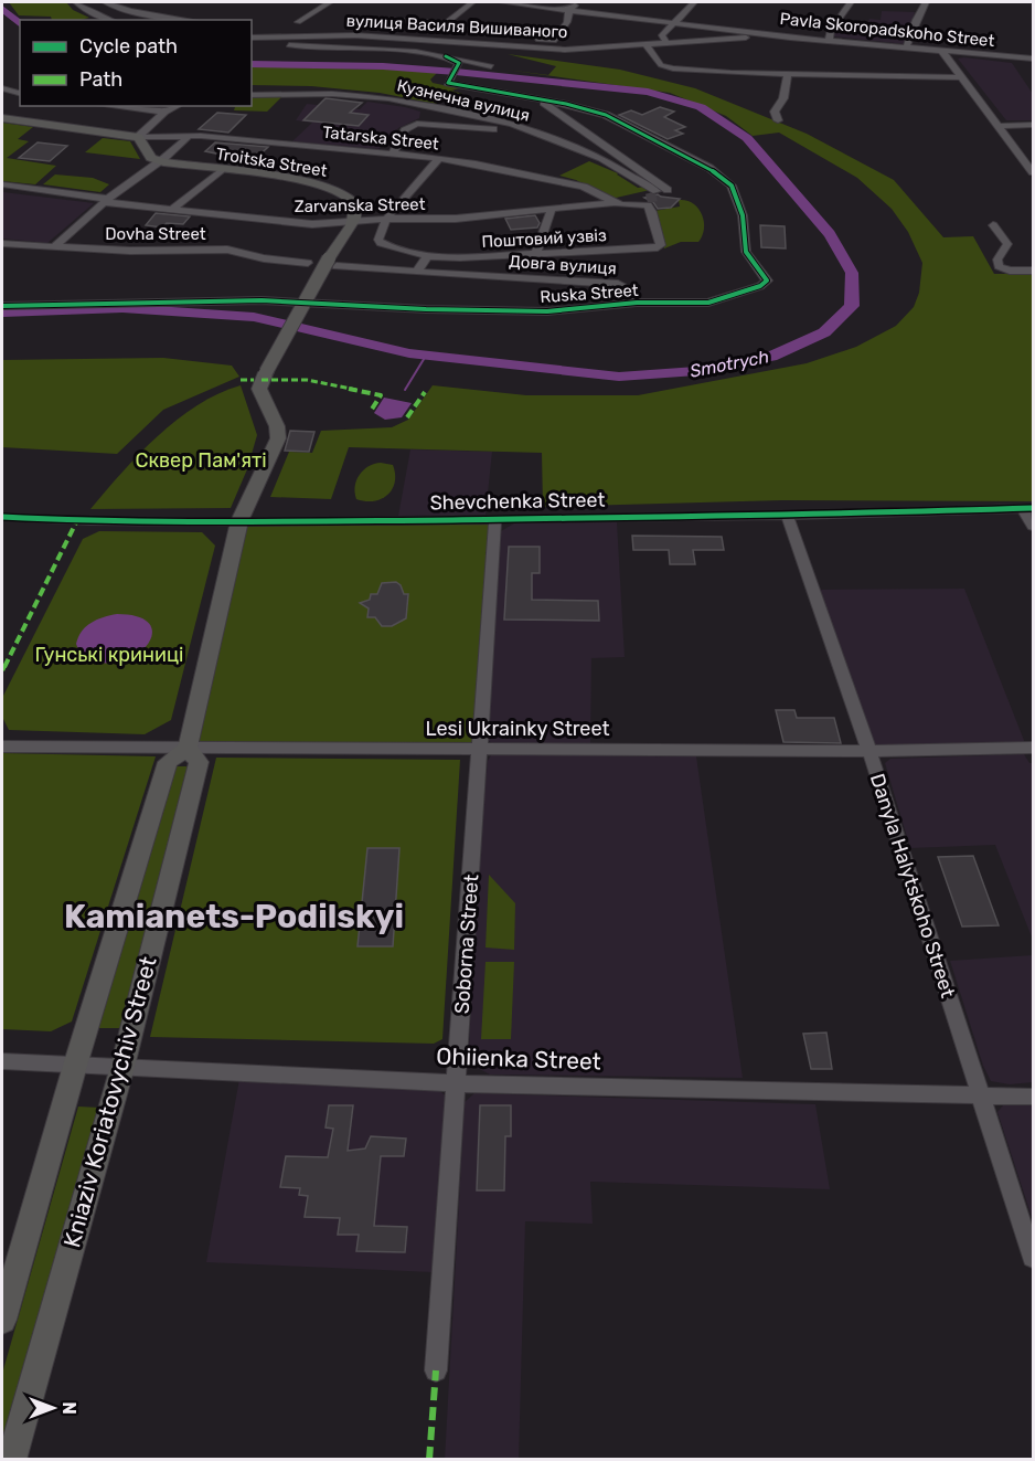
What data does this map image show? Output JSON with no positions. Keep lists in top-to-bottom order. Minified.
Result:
{"streets":{"main road":["Troitska Street","Kniaziv Koriatovychiv Street"],"street":["вулиця Василя Вишиваного","Pavla Skoropadskoho Street","Кузнечна вулиця","Tatarska Street","Zarvanska Street","Dovha Street","Поштовий узвіз","Довга вулиця","Ruska Street","Shevchenka Street","Lesi Ukrainky Street","Danyla Halytskoho Street","Soborna Street","Ohiienka Street"]},"crossings":[["вулиця Василя Вишиваного","Pavla Skoropadskoho Street"],["Tatarska Street","Zarvanska Street"],["Tatarska Street","Поштовий узвіз"],["Troitska Street","Zarvanska Street"],["Zarvanska Street","Поштовий узвіз"],["Довга вулиця","Ruska Street"],["Shevchenka Street","Danyla Halytskoho Street"],["Shevchenka Street","Soborna Street"],["Shevchenka Street","Kniaziv Koriatovychiv Street"],["Lesi Ukrainky Street","Danyla Halytskoho Street"],["Lesi Ukrainky Street","Soborna Street"],["Lesi Ukrainky Street","Kniaziv Koriatovychiv Street"],["Danyla Halytskoho Street","Ohiienka Street"],["Soborna Street","Ohiienka Street"],["Ohiienka Street","Kniaziv Koriatovychiv Street"]],"districts":["Kamianets-Podilskyi"],"water":["Smotrych"],"parks":["Сквер Пам'яті","Гунські криниці"],"legend":["Cycle path","Path"],"north":"right"}
